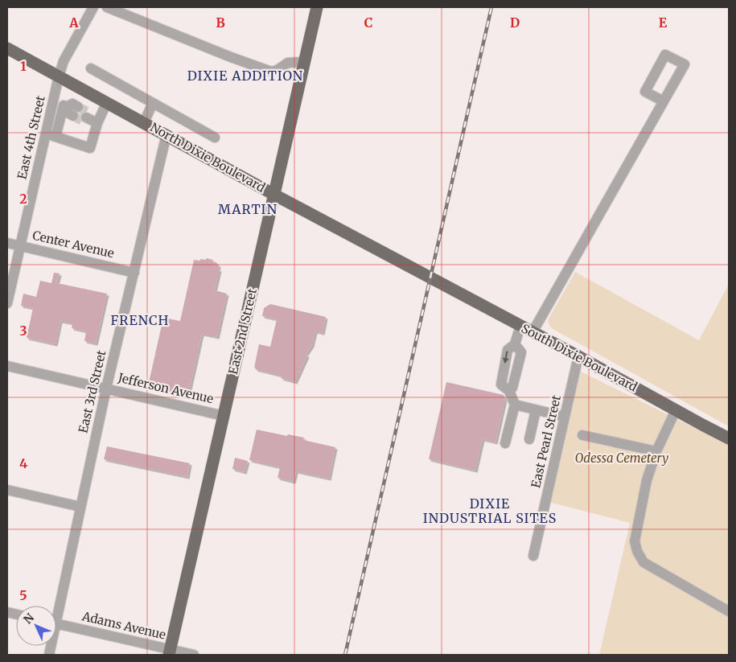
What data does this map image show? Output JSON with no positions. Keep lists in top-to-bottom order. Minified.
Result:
{"streets":{"main road":["North Dixie Boulevard","East 2nd Street","South Dixie Boulevard"],"street":["East 4th Street","Center Avenue","Jefferson Avenue","East 3rd Street","East Pearl Street","Adams Avenue"]},"crossings":[["East 4th Street","North Dixie Boulevard"],["East 4th Street","Center Avenue"],["North Dixie Boulevard","East 2nd Street"],["North Dixie Boulevard","South Dixie Boulevard"],["North Dixie Boulevard","East 3rd Street"],["Center Avenue","East 3rd Street"],["East 2nd Street","Jefferson Avenue"],["East 2nd Street","Adams Avenue"],["South Dixie Boulevard","East Pearl Street"],["Jefferson Avenue","East 3rd Street"]],"districts":["DIXIE ADDITION","MARTIN","FRENCH","DIXIE INDUSTRIAL SITES"],"parks":["Odessa Cemetery"],"north":"top left","grid":{"columns":["A","B","C","D","E"],"rows":["1","2","3","4","5"]}}
